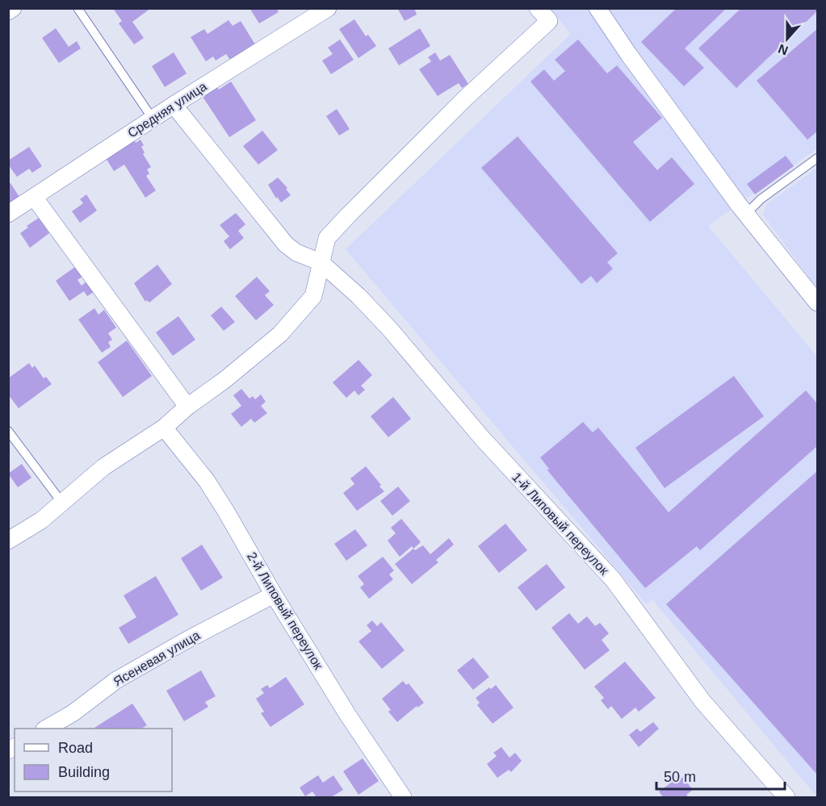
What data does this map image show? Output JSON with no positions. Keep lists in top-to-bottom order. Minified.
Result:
{"streets":{"street":["Средняя улица","1-й Липовый переулок","2-й Липовый переулок","Ясеневая улица"]},"crossings":[["Средняя улица","1-й Липовый переулок"],["2-й Липовый переулок","Ясеневая улица"]],"legend":["Road","Building"],"scale_bar":"50 m","north":"bottom"}
